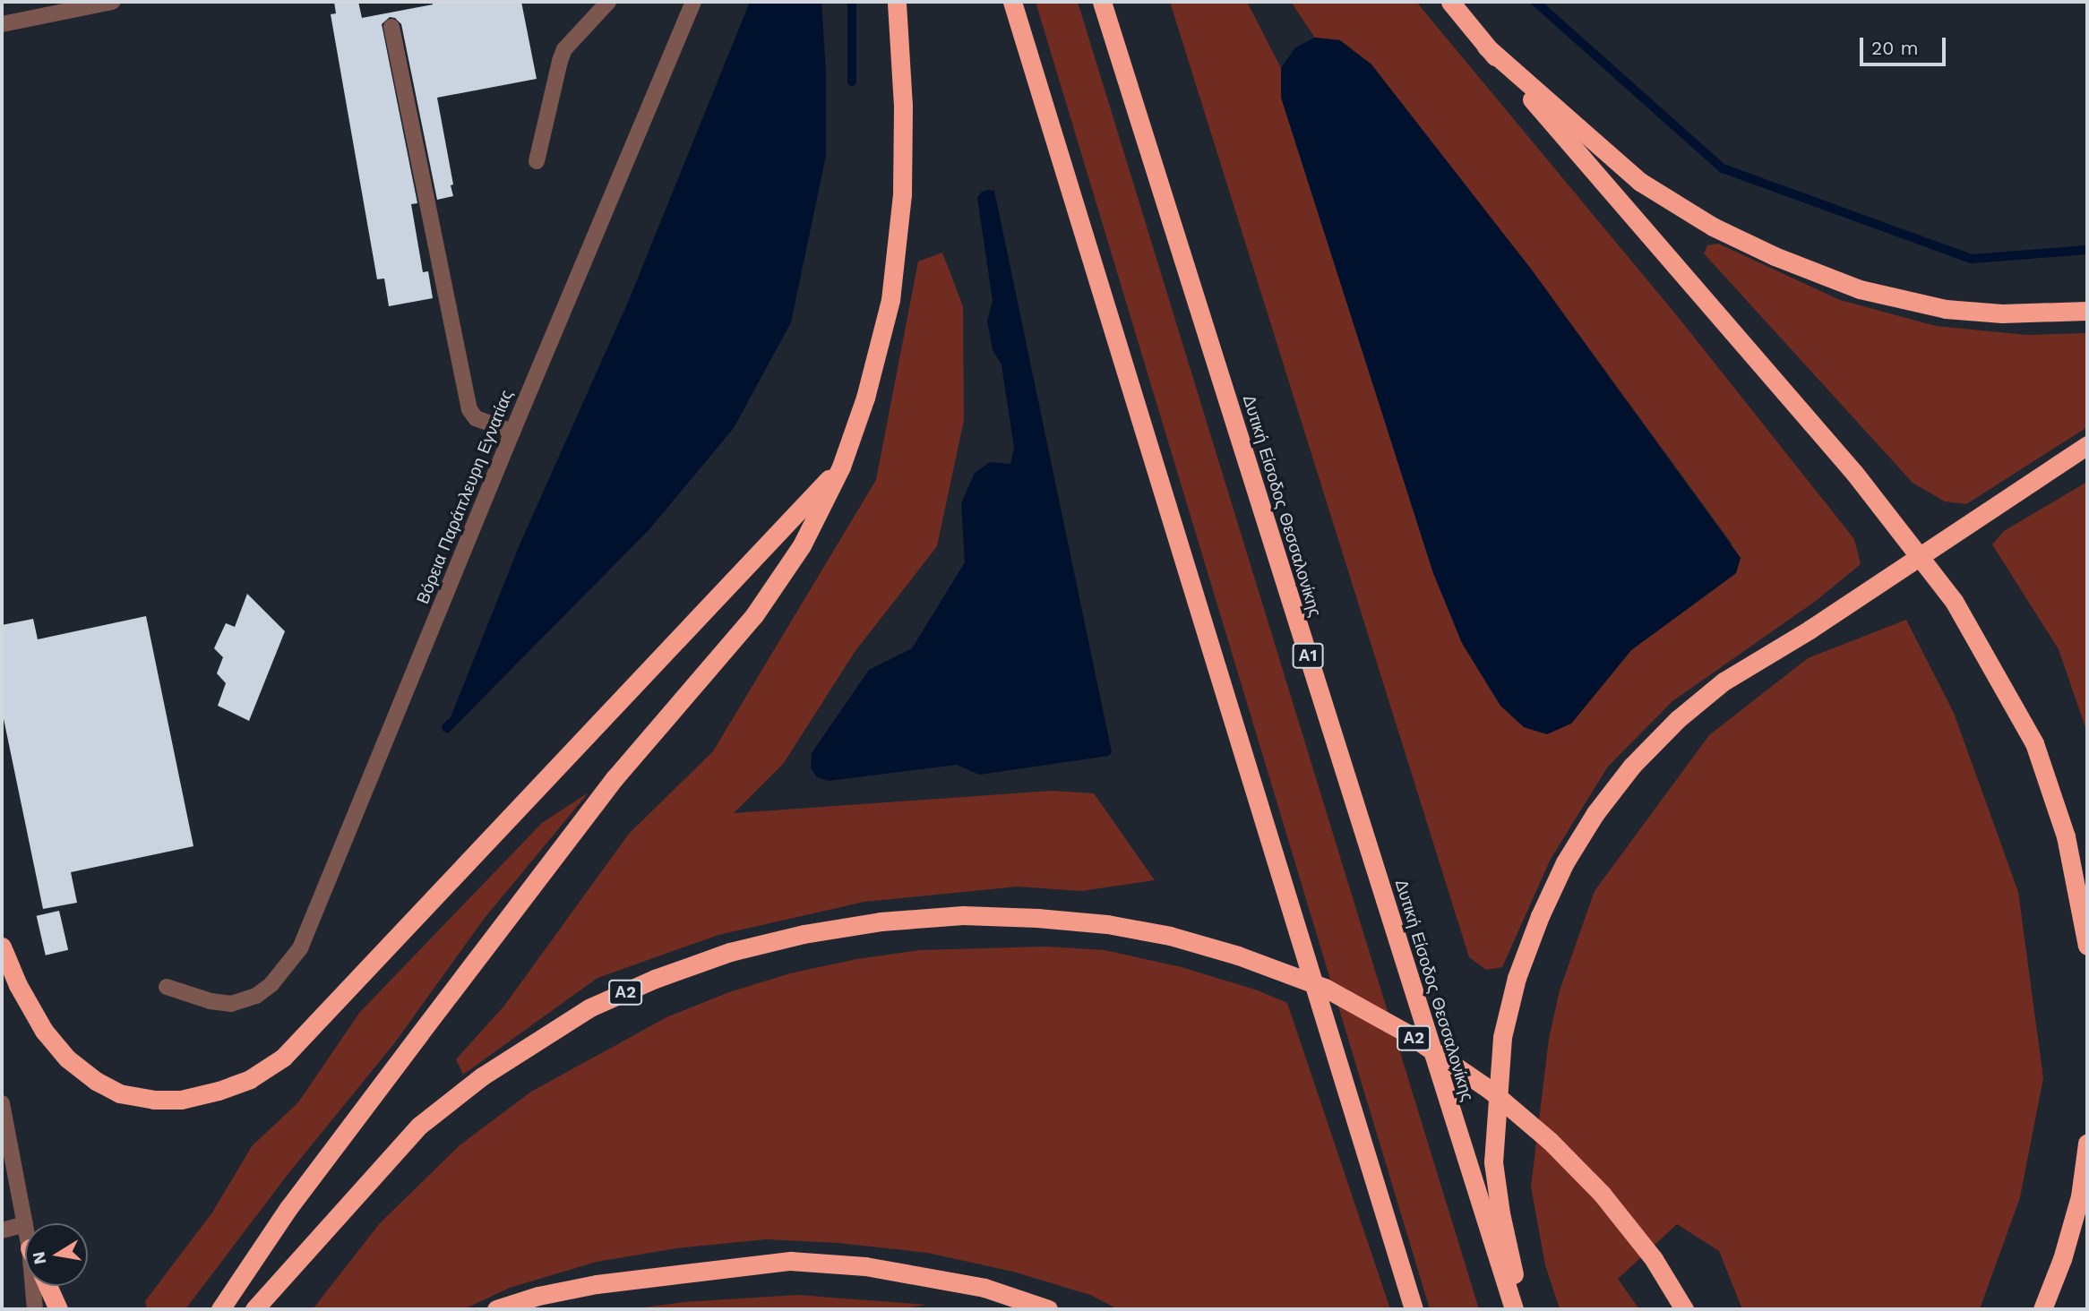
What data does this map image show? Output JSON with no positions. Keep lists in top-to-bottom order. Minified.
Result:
{"streets":{"highway":["Δυτική Είσοδος Θεσσαλονίκης","Α1","Α2"],"street":["Βόρεια Παράπλευρη Εγνατίας"]},"scale_bar":"20 m","north":"left"}
